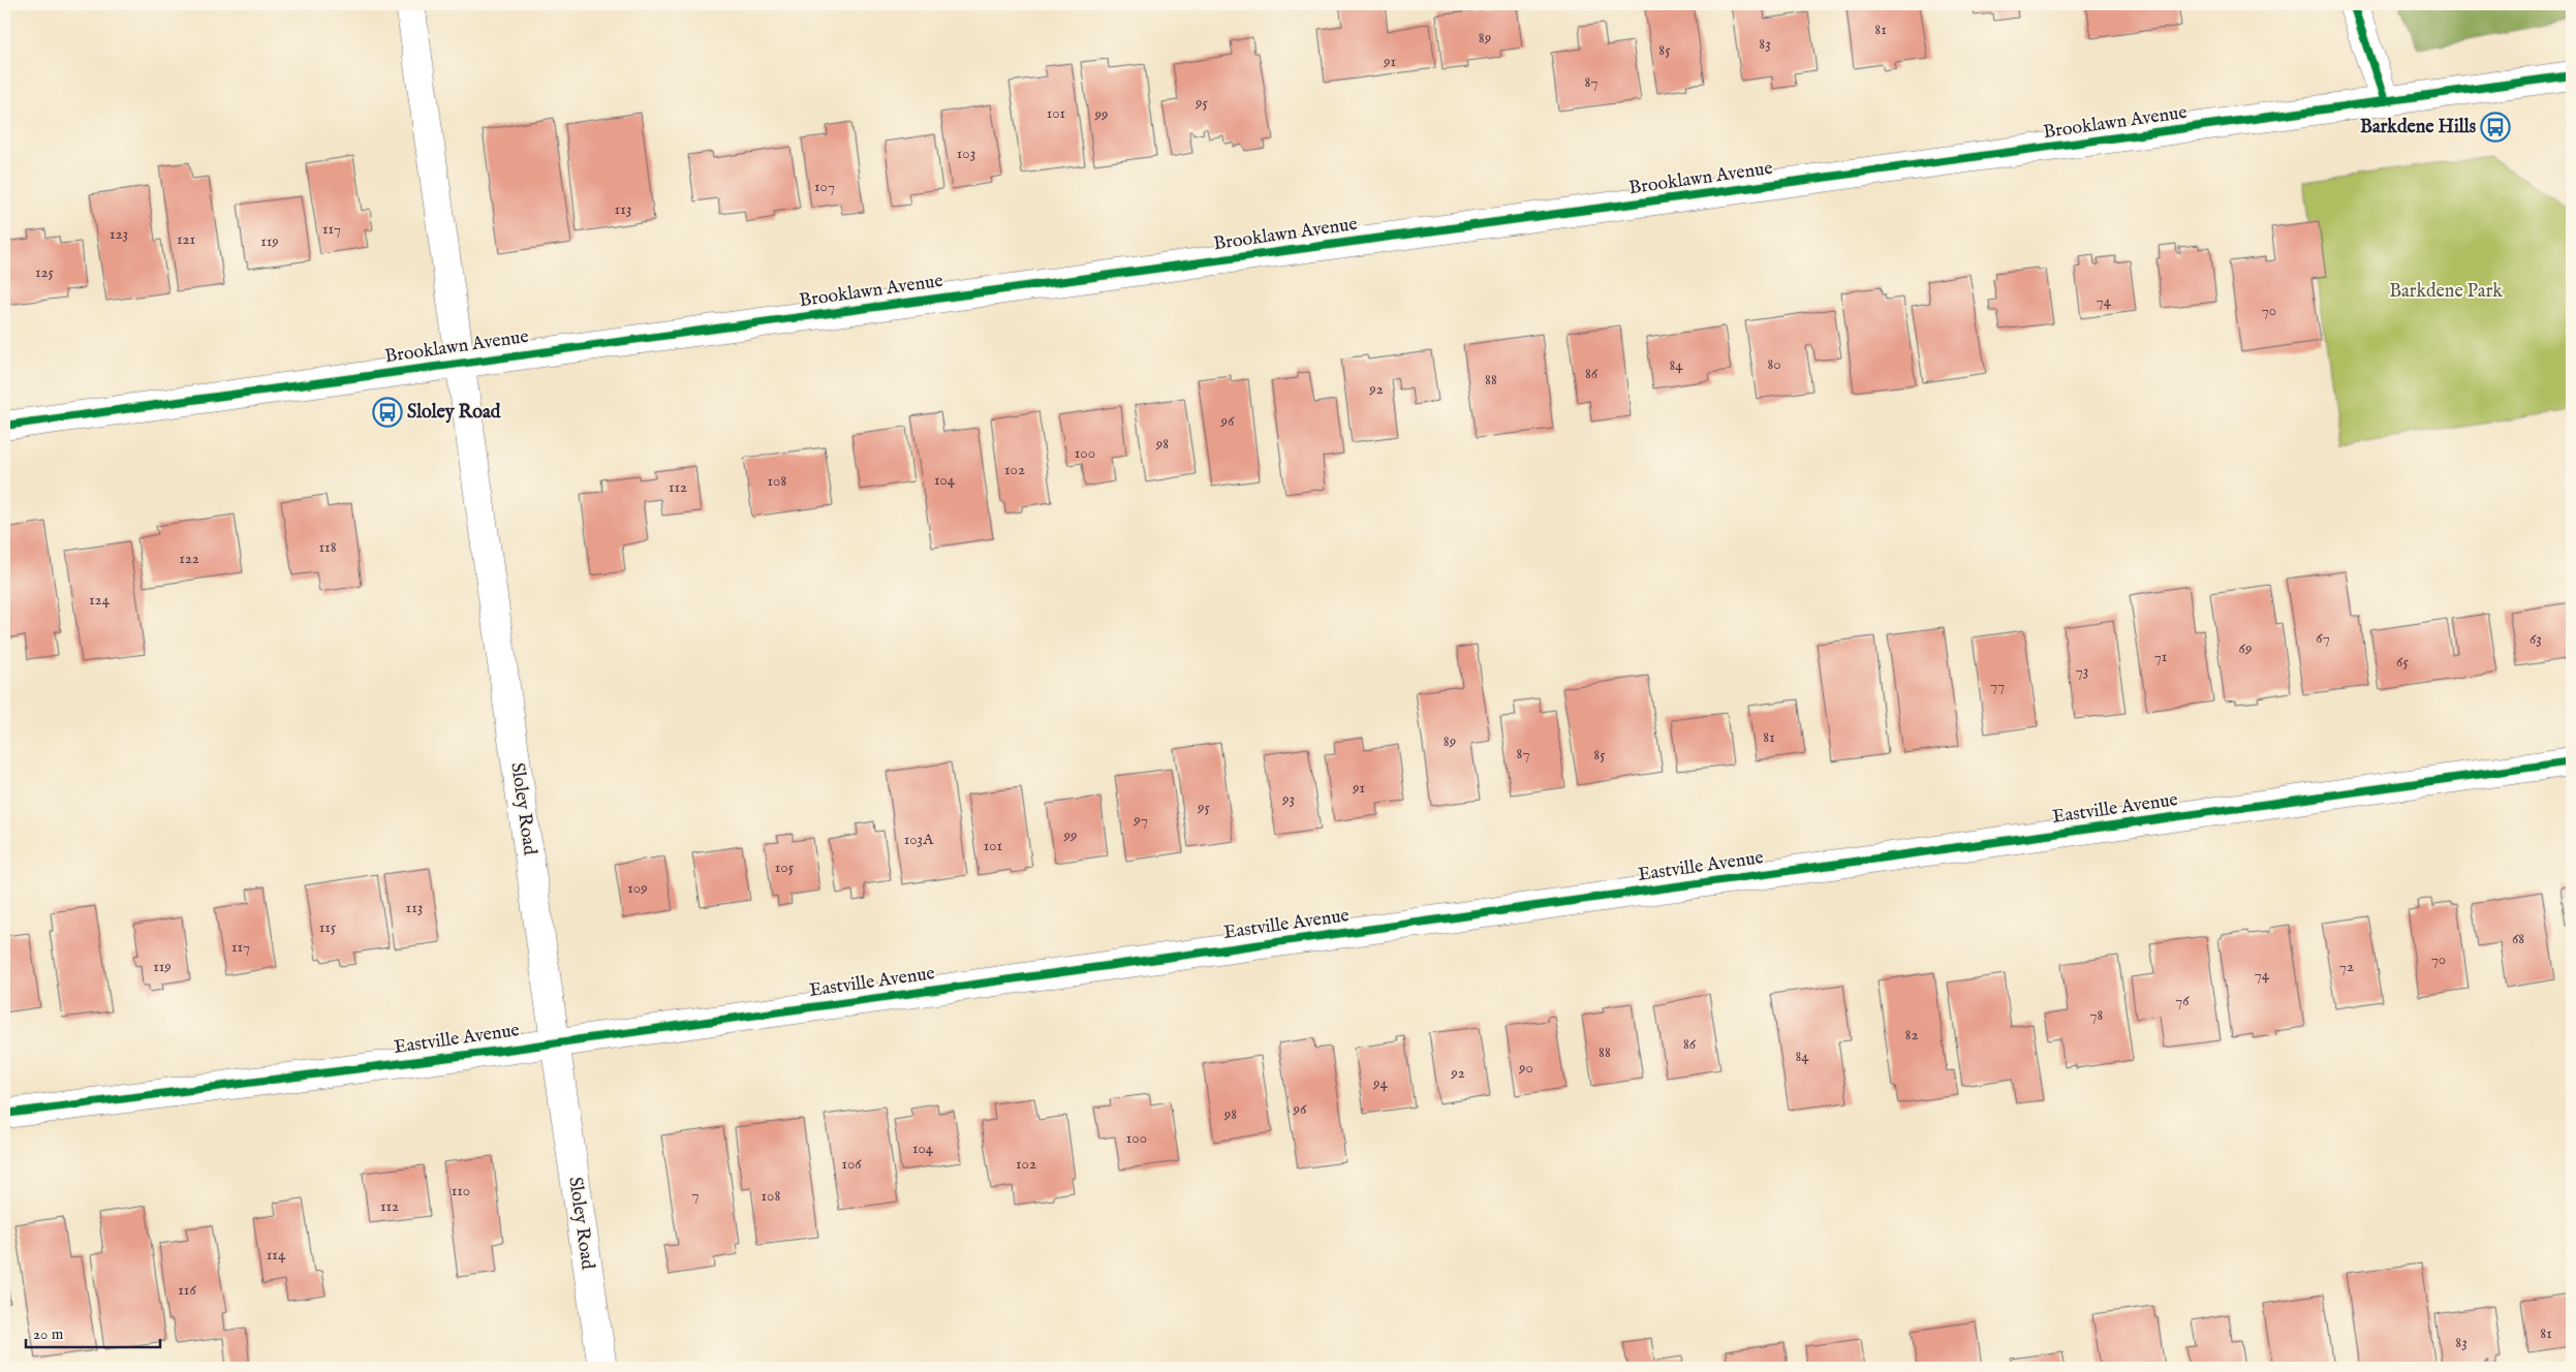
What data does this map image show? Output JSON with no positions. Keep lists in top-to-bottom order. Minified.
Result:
{"streets":{"street":["Brooklawn Avenue","Sloley Road","Eastville Avenue"]},"crossings":[["Brooklawn Avenue","Sloley Road"],["Sloley Road","Eastville Avenue"]],"parks":["Barkdene Park"],"places":{"bus stop":["Barkdene Hills","Sloley Road"]},"house_numbers":["81","89","83","85","91","87","95","101","99","103","107","113","117","123","121","119","125","74","70","80","84","86","88","92","96","98","100","102","104","108","112","118","122","124","67","63","69","71","65","73","77","81","89","87","85","91","93","95","97","99","103A","101","105","109","113","115","68","117","70","119","72","74","76","78","82","86","88","84","90","92","94","96","98","100","104","106","102","110","7","108","112","114","116","81","83"],"scale_bar":"20 m"}
